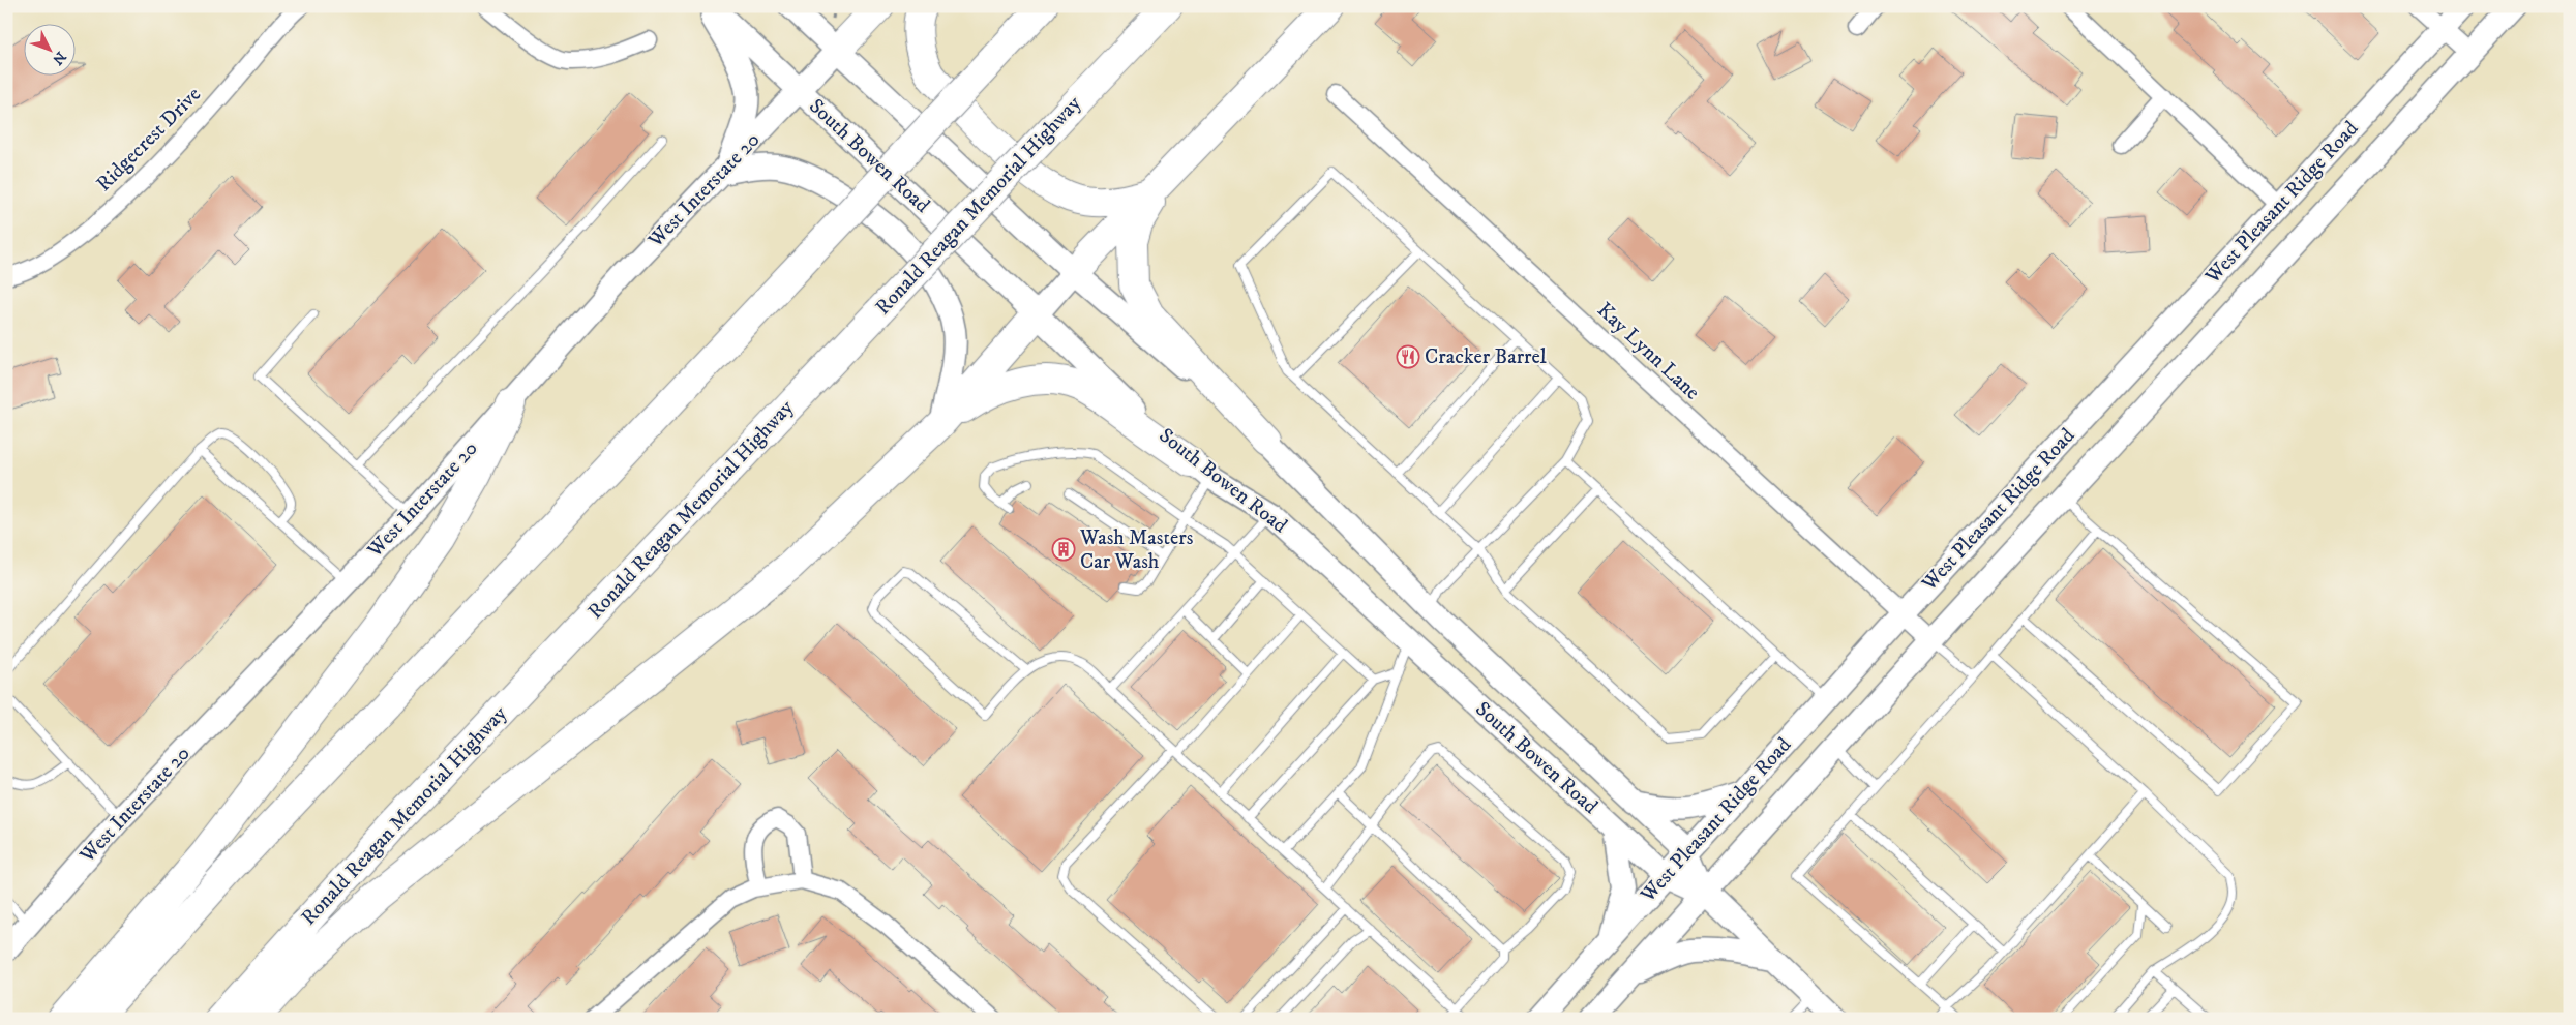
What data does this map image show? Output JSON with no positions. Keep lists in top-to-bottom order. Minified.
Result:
{"streets":{"highway":["Ronald Reagan Memorial Highway"],"main road":["South Bowen Road","West Interstate 20","West Pleasant Ridge Road"],"street":["Ridgecrest Drive","Kay Lynn Lane"]},"crossings":[["South Bowen Road","West Interstate 20"],["South Bowen Road","West Pleasant Ridge Road"],["West Pleasant Ridge Road","Kay Lynn Lane"]],"places":{"restaurant":["Cracker Barrel"],"building":["Wash Masters Car Wash"]},"north":"bottom right"}
